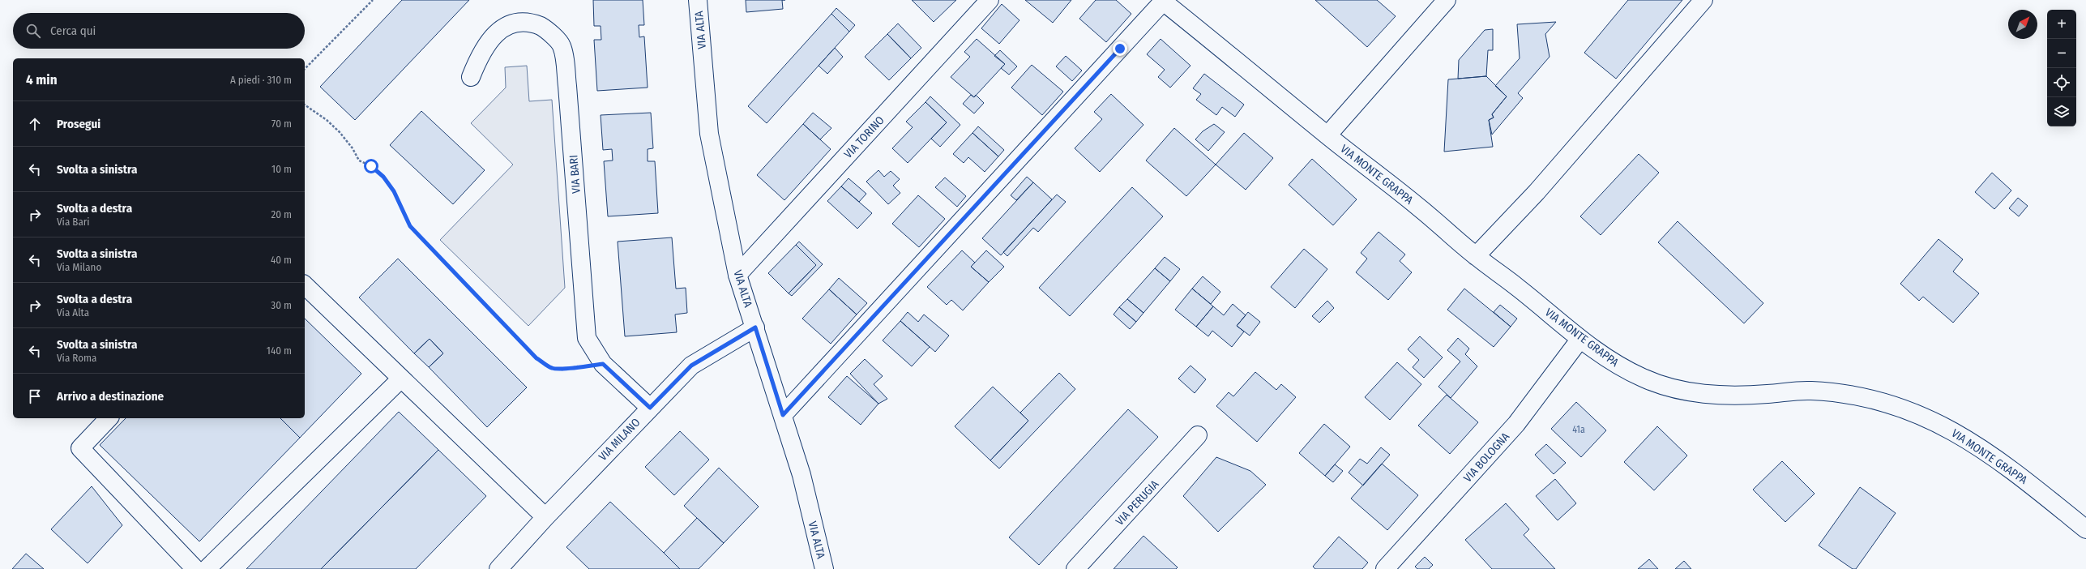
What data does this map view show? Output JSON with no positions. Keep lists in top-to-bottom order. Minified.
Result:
{"streets":{"street":["VIA ALTA","VIA TORINO","VIA BARI","VIA MONTE GRAPPA","VIA MILANO","VIA BOLOGNA","VIA PERUGIA"]},"crossings":[["VIA ALTA","VIA TORINO"],["VIA ALTA","VIA MILANO"],["VIA BARI","VIA MILANO"],["VIA MONTE GRAPPA","VIA BOLOGNA"]],"house_numbers":["41a"],"north":"top right","page":{"map_buttons":["+","−"],"search":"Cerca qui","heading":["4 min","A piedi · 310 m"],"list":[["Prosegui","70 m"],["Svolta a sinistra","10 m"],["Svolta a destra","Via Bari","20 m"],["Svolta a sinistra","Via Milano","40 m"],["Svolta a destra","Via Alta","30 m"],["Svolta a sinistra","Via Roma","140 m"],"Arrivo a destinazione"]}}
